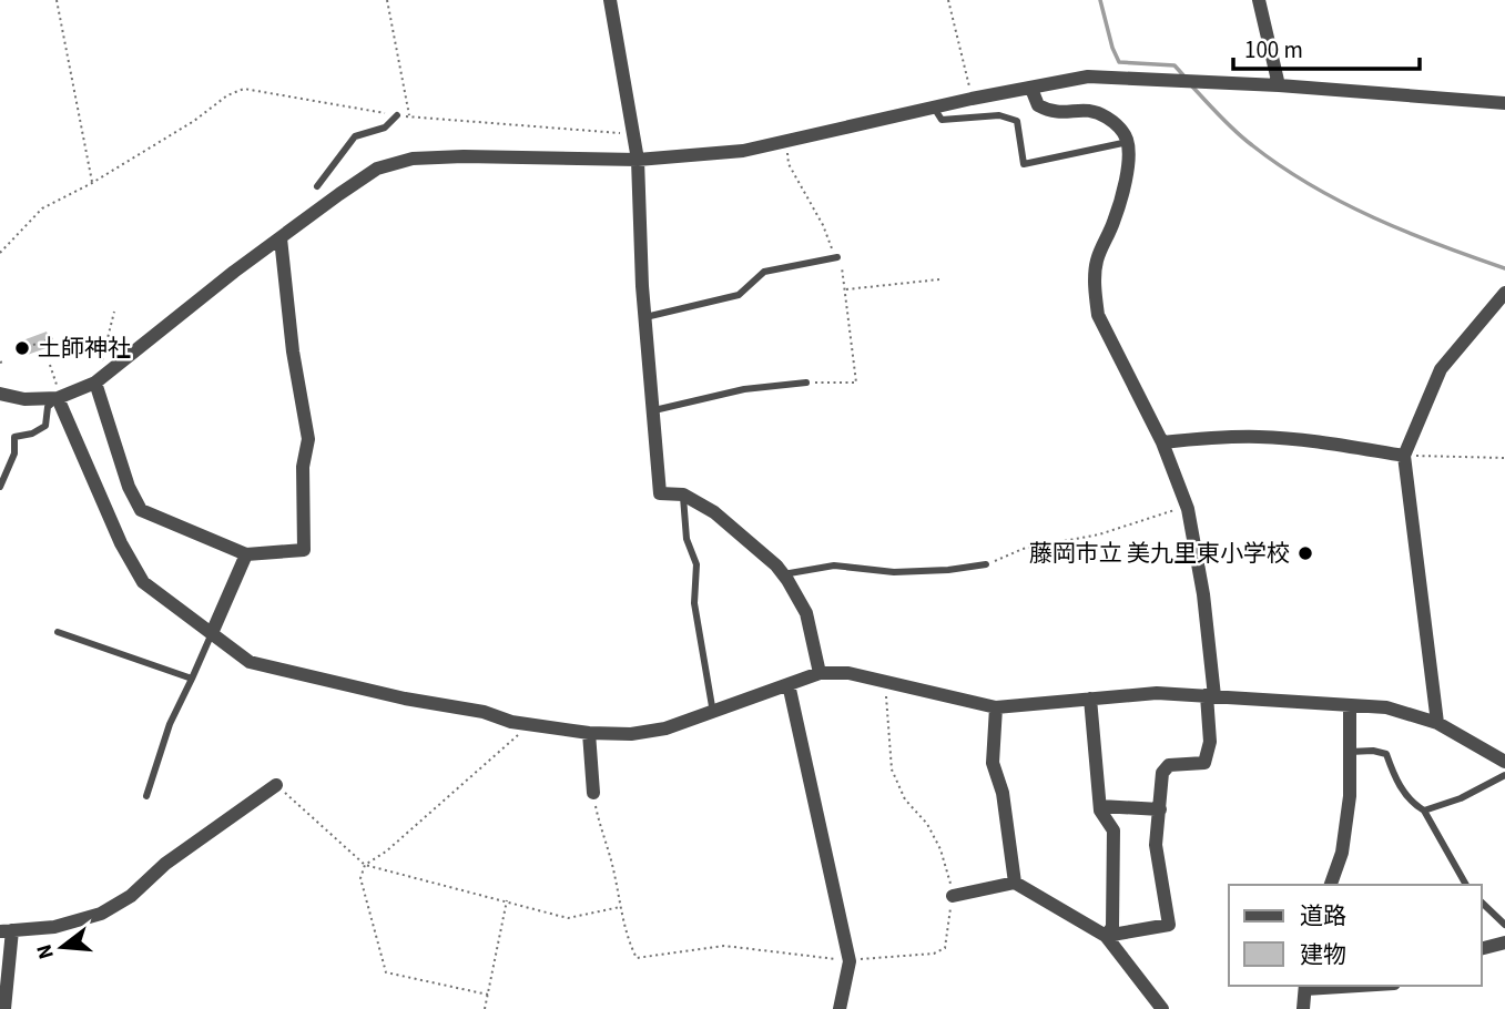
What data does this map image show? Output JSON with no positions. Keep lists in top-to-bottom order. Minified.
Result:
{"places":["土師神社","藤岡市立 美九里東小学校"],"legend":["道路","建物"],"scale_bar":"100 m","north":"left"}
